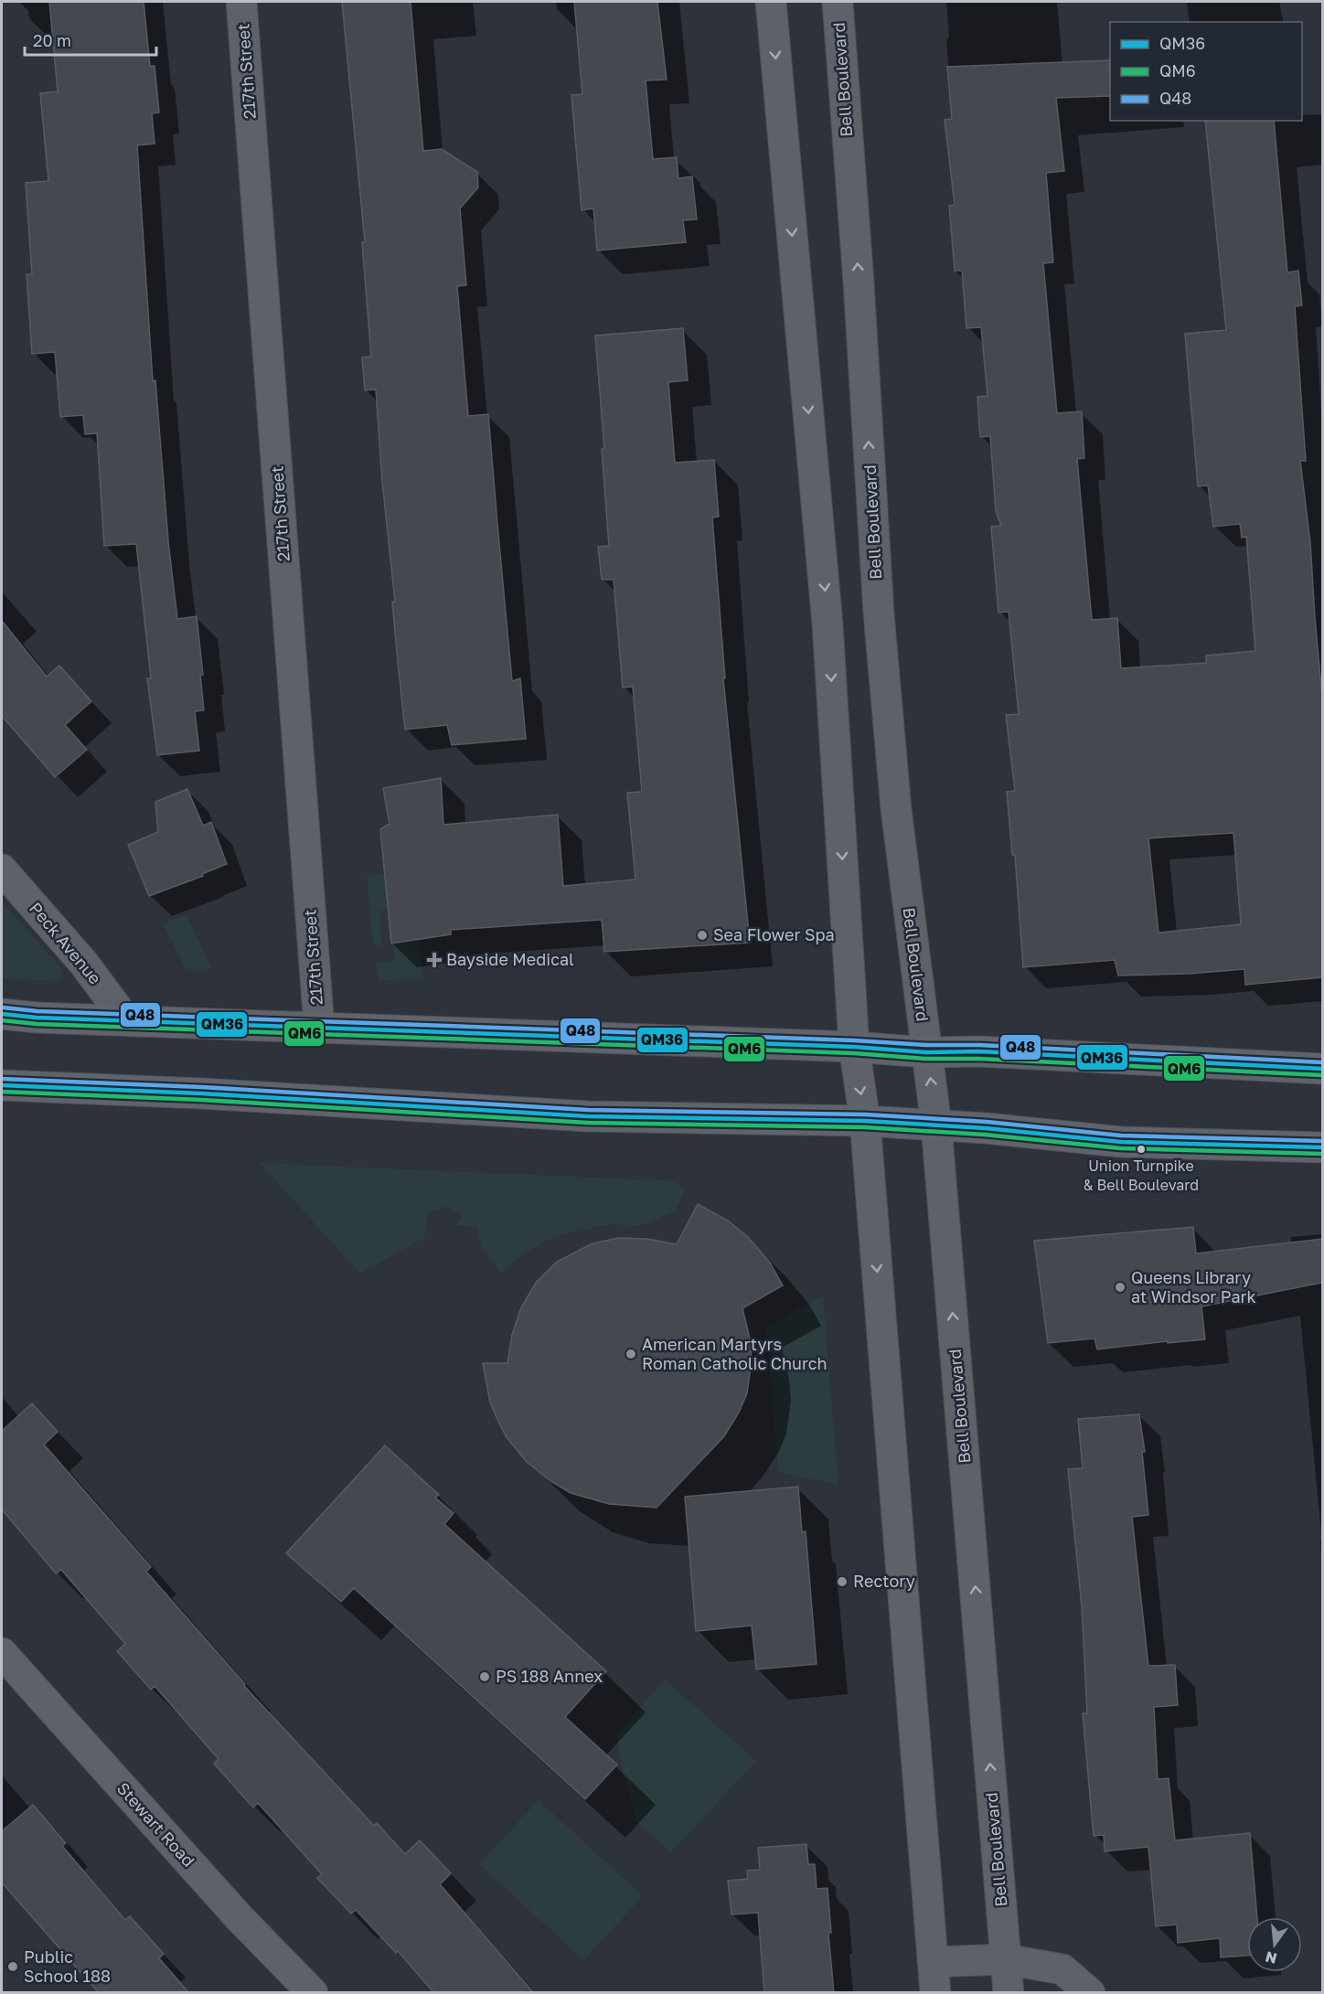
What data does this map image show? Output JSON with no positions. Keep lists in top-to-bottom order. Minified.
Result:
{"streets":{"street":["217th Street","Bell Boulevard","Peck Avenue","Stewart Road"]},"places":{"other":["Sea Flower Spa","Union Turnpike & Bell Boulevard","Queens Library at Windsor Park","American Martyrs Roman Catholic Church","Rectory","PS 188 Annex","Public School 188"],"health":["Bayside Medical"]},"lines":["transit line Q48","transit line QM36","transit line QM6"],"legend":["QM36","QM6","Q48"],"scale_bar":"20 m","north":"bottom"}
